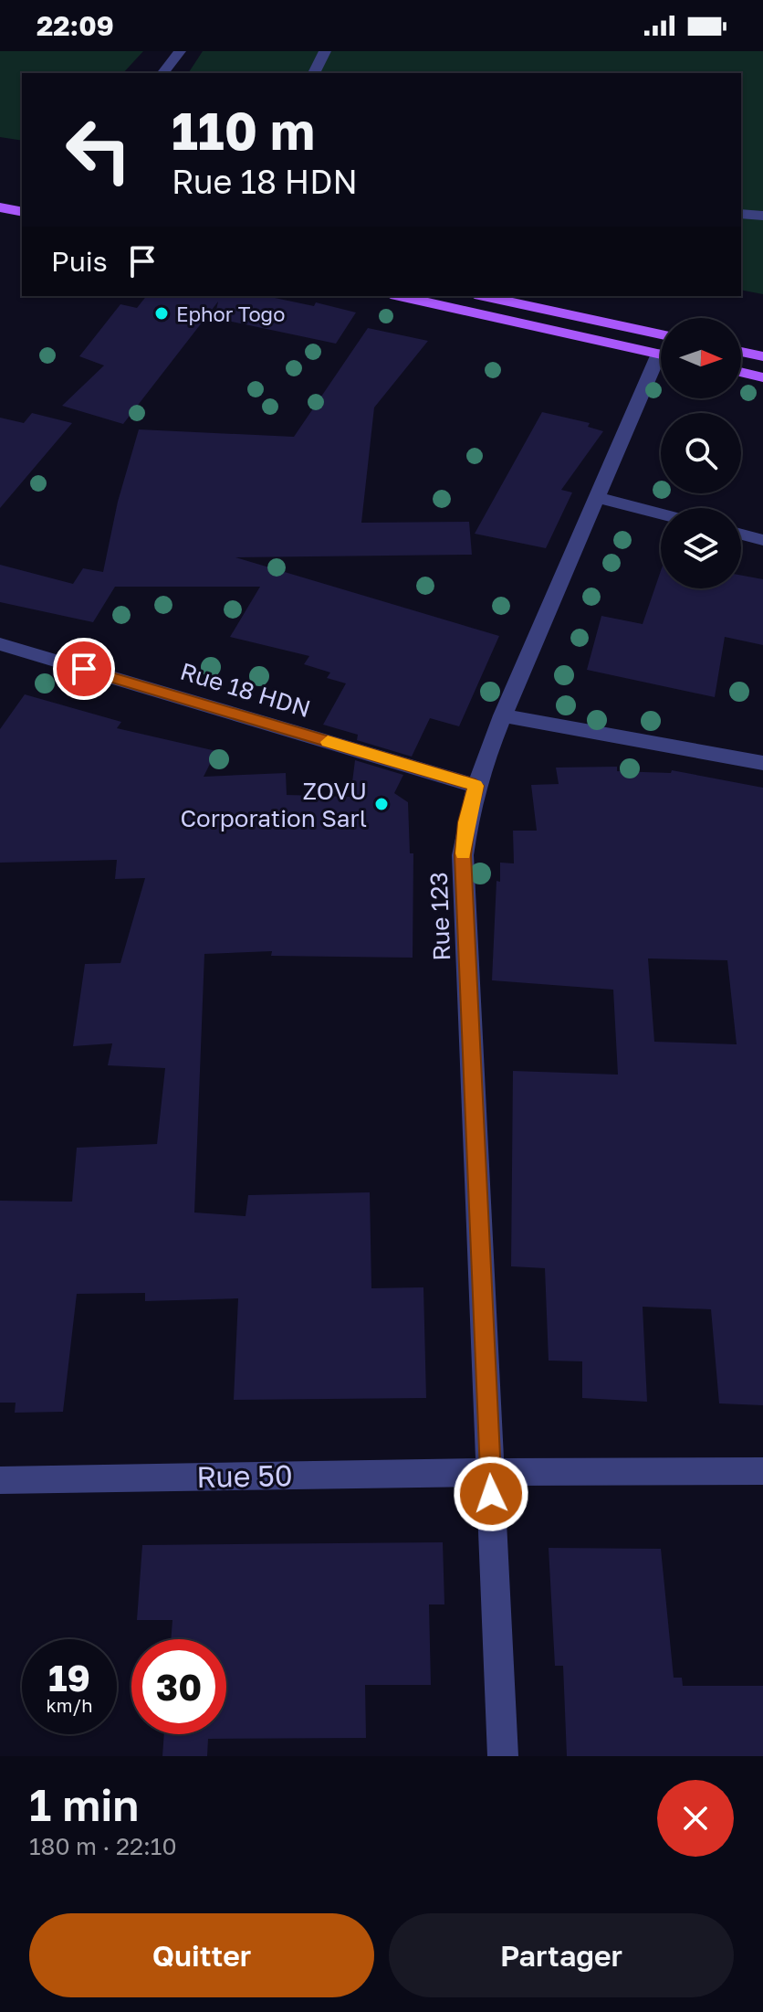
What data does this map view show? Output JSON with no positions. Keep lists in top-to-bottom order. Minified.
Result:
{"streets":{"street":["Rue 18 HDN","Rue 123","Rue 50"]},"crossings":[["Rue 18 HDN","Rue 123"],["Rue 123","Rue 50"]],"places":["Ephor Togo","ZOVU Corporation Sarl"],"north":"right","page":{"status":"22:09","turn":["110 m","Rue 18 HDN"],"then":"Puis","speed":"19 km/h","limit":"30","heading":["1 min","180 m · 22:10"],"buttons":["Quitter","Partager"]}}
